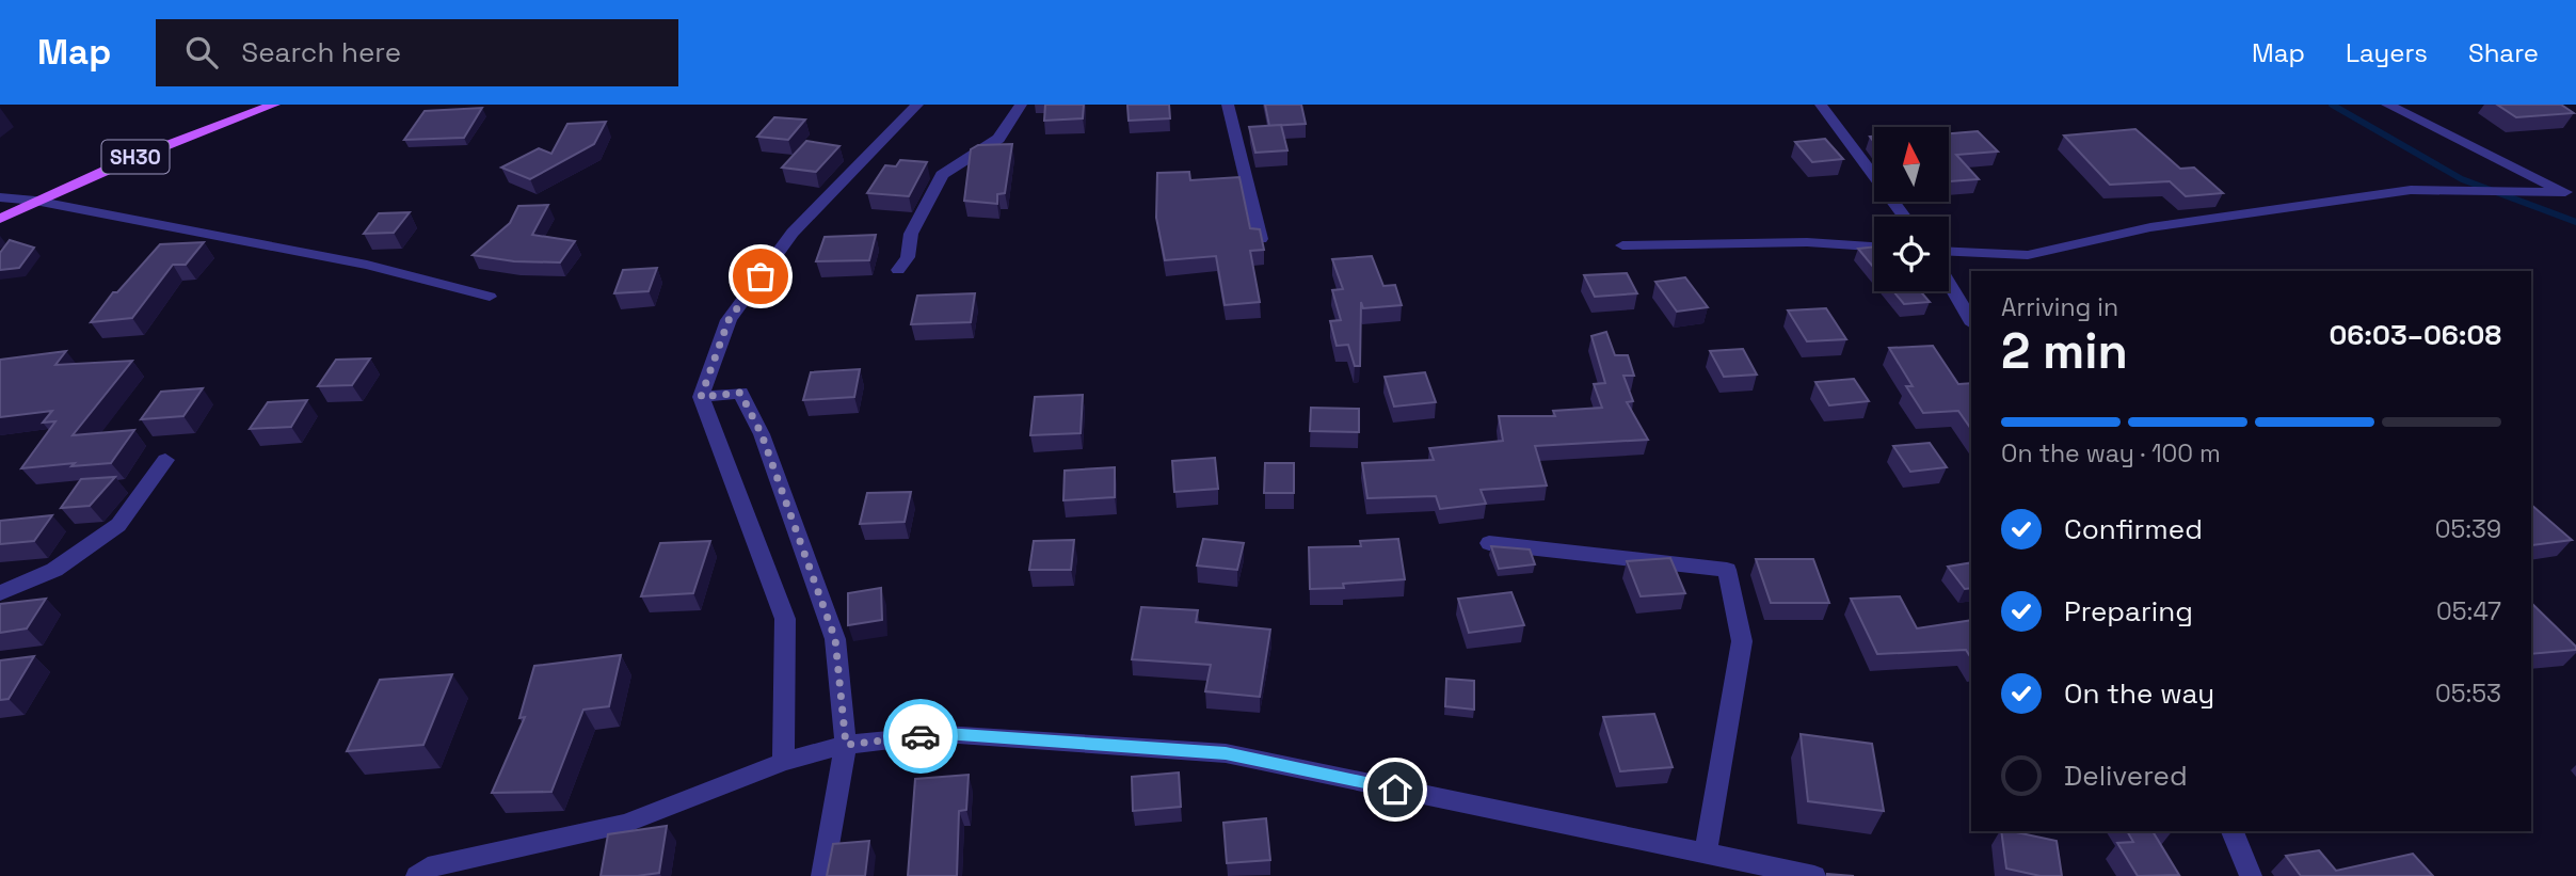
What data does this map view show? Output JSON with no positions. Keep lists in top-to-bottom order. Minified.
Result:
{"streets":{"main road":["SH30"]},"north":"top","page":{"header":"Map","search":"Search here","nav":["Map","Layers","Share"],"heading":["2 min","Arriving in","06:03–06:08"],"bar":"On the way · 100 m","list":[["Confirmed","05:39"],["Preparing","05:47"],["On the way","05:53"],"Delivered"]}}
